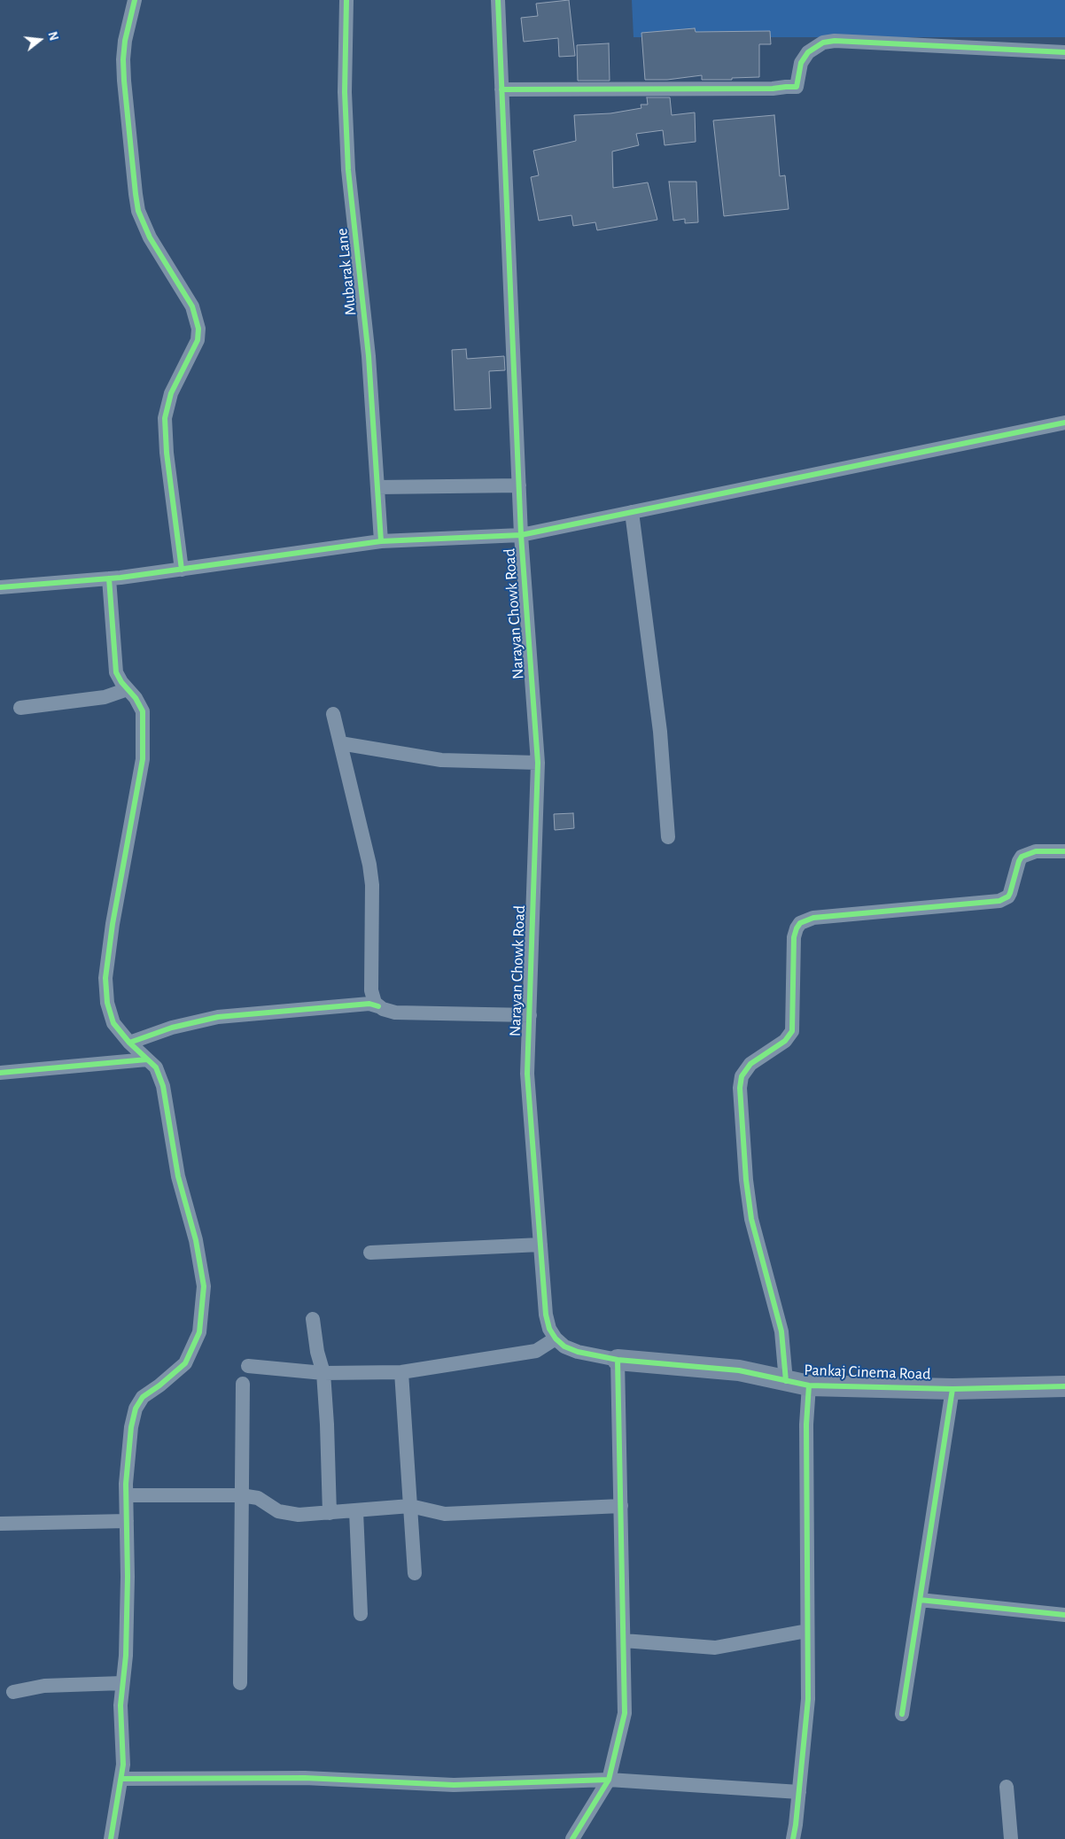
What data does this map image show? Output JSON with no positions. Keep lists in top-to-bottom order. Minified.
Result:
{"streets":{"street":["Mubarak Lane","Narayan Chowk Road","Pankaj Cinema Road"]},"north":"right"}
